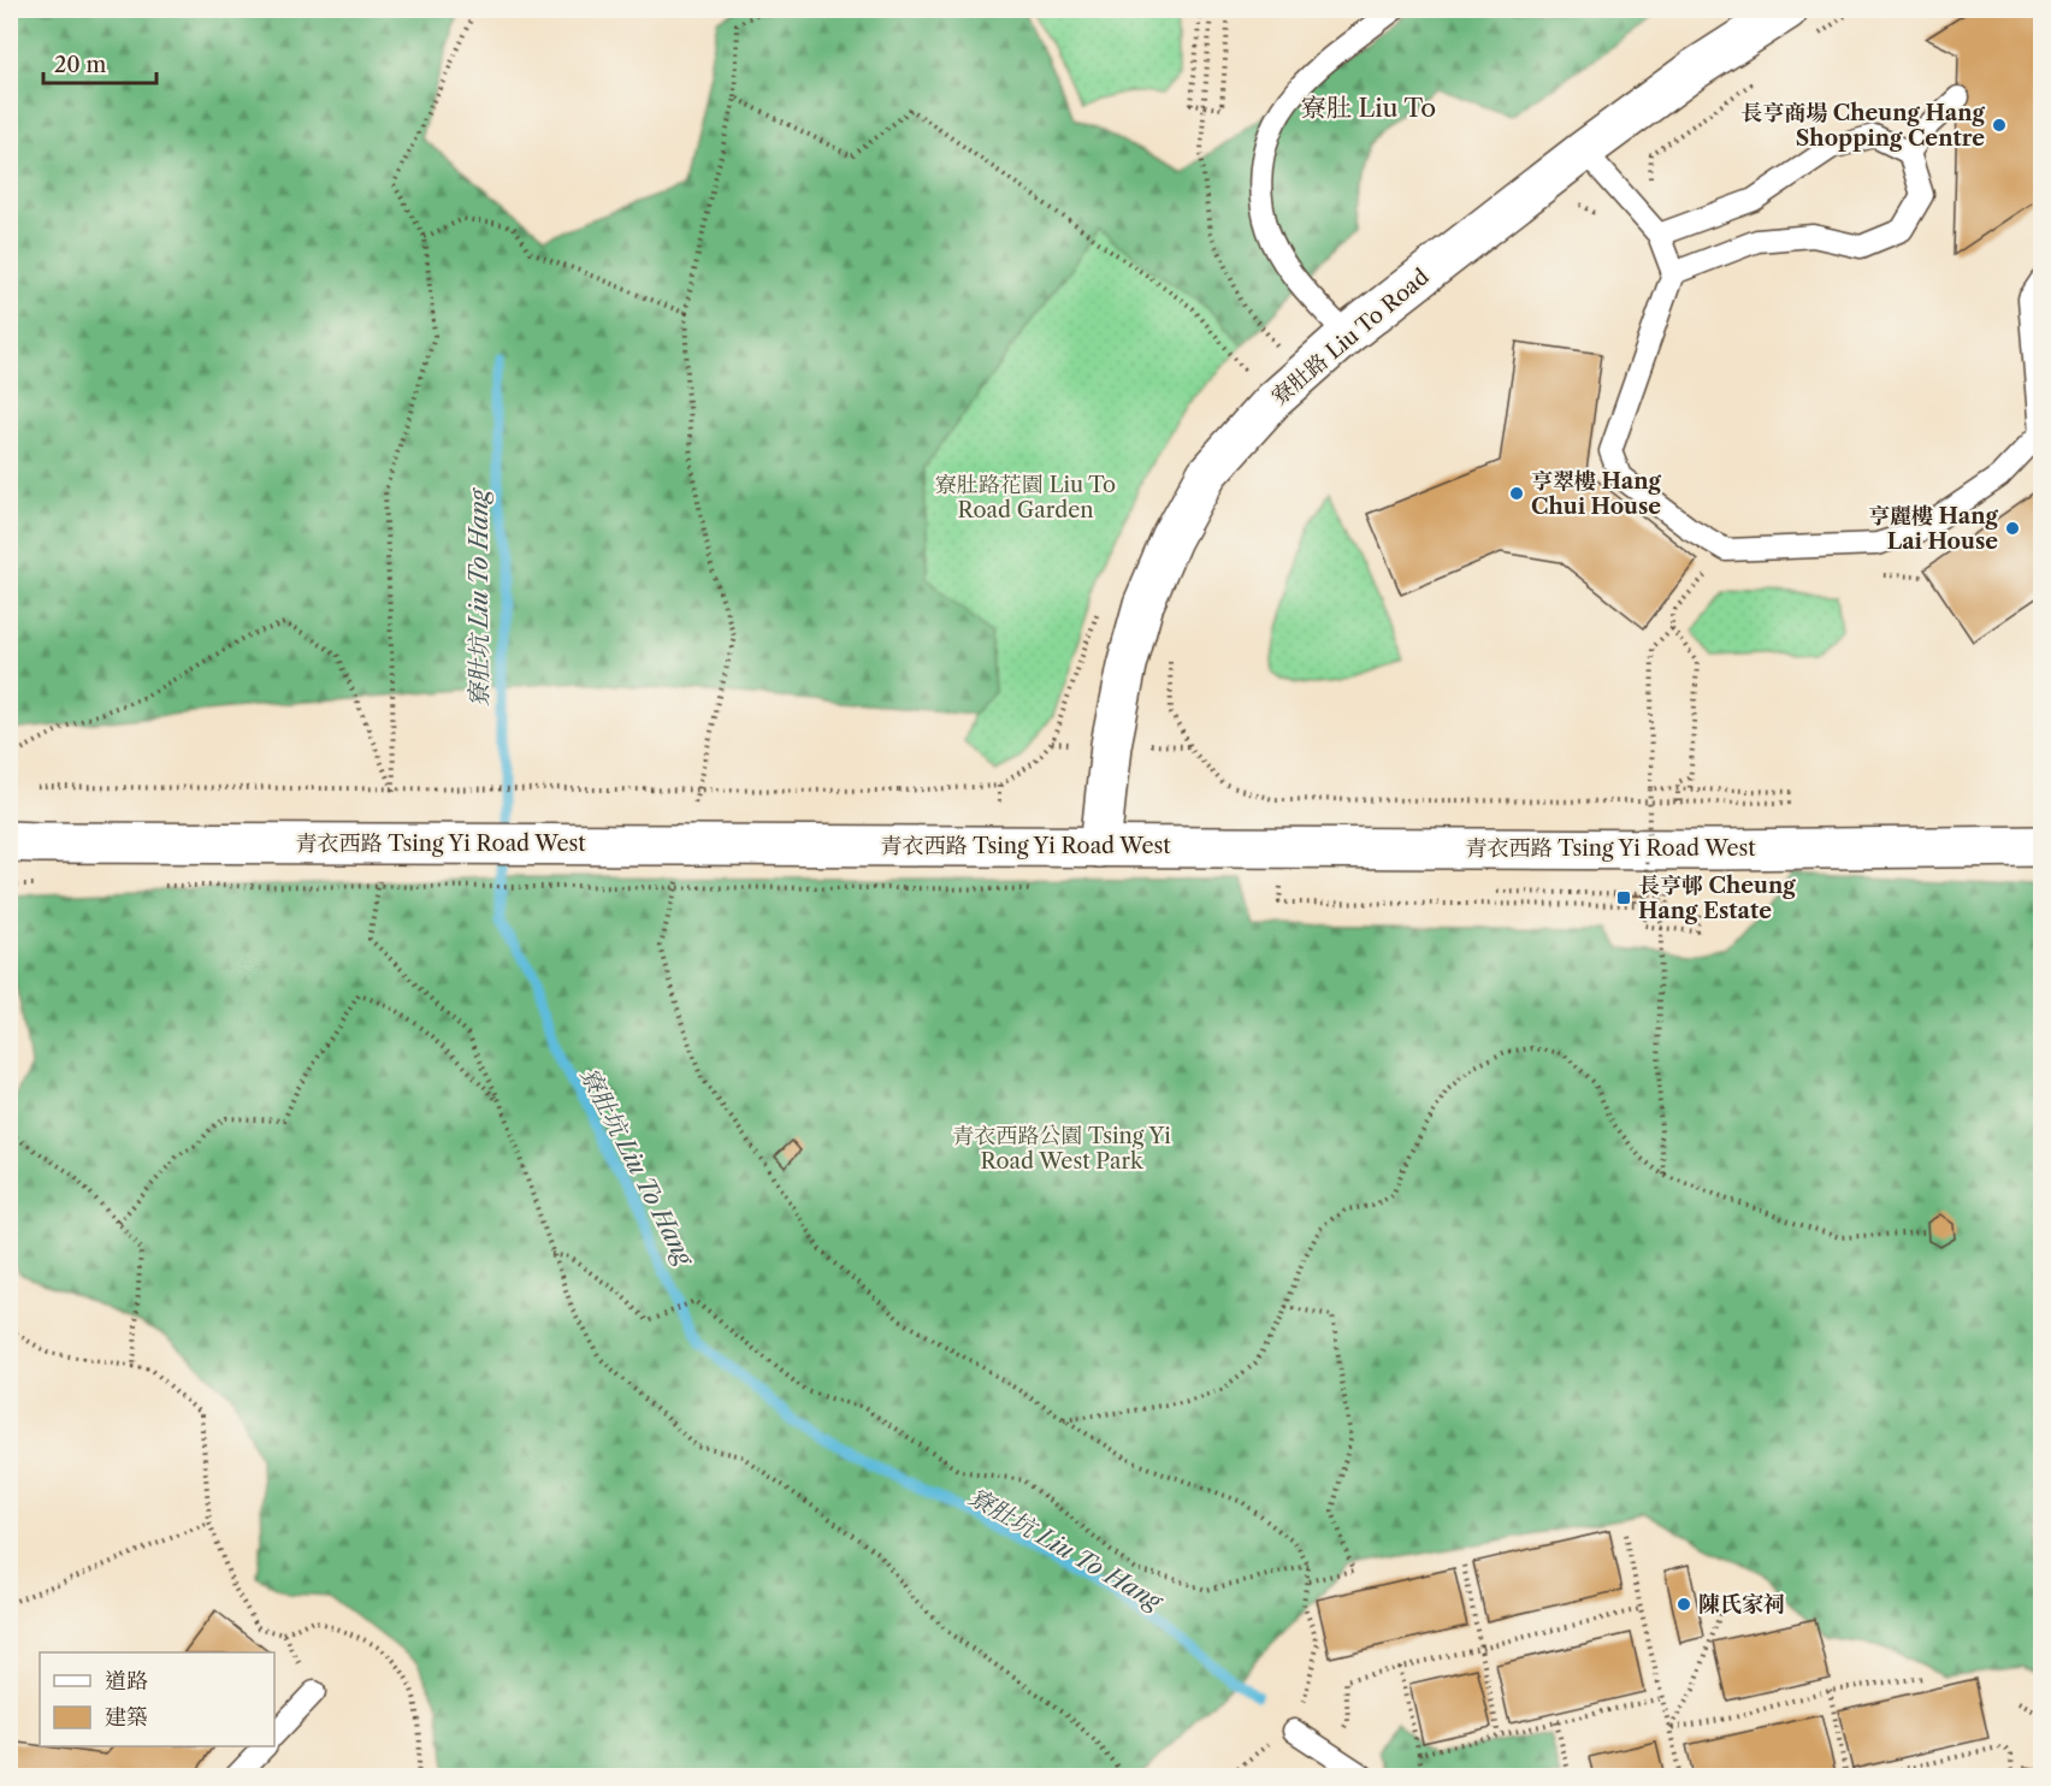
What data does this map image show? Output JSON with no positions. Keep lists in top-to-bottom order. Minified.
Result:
{"streets":{"main road":["寮肚路 Liu To Road","青衣西路 Tsing Yi Road West"]},"crossings":[["寮肚路 Liu To Road","青衣西路 Tsing Yi Road West"]],"districts":["寮肚 Liu To"],"water":["寮肚坑 Liu To Hang"],"parks":["寮肚路花園 Liu To Road Garden","青衣西路公園 Tsing Yi Road West Park"],"places":{"other":["長亨商場 Cheung Hang Shopping Centre","亨翠樓 Hang Chui House","亨麗樓 Hang Lai House","陳氏家祠"],"transit":["長亨邨 Cheung Hang Estate"]},"legend":["道路","建築"],"scale_bar":"20 m"}
